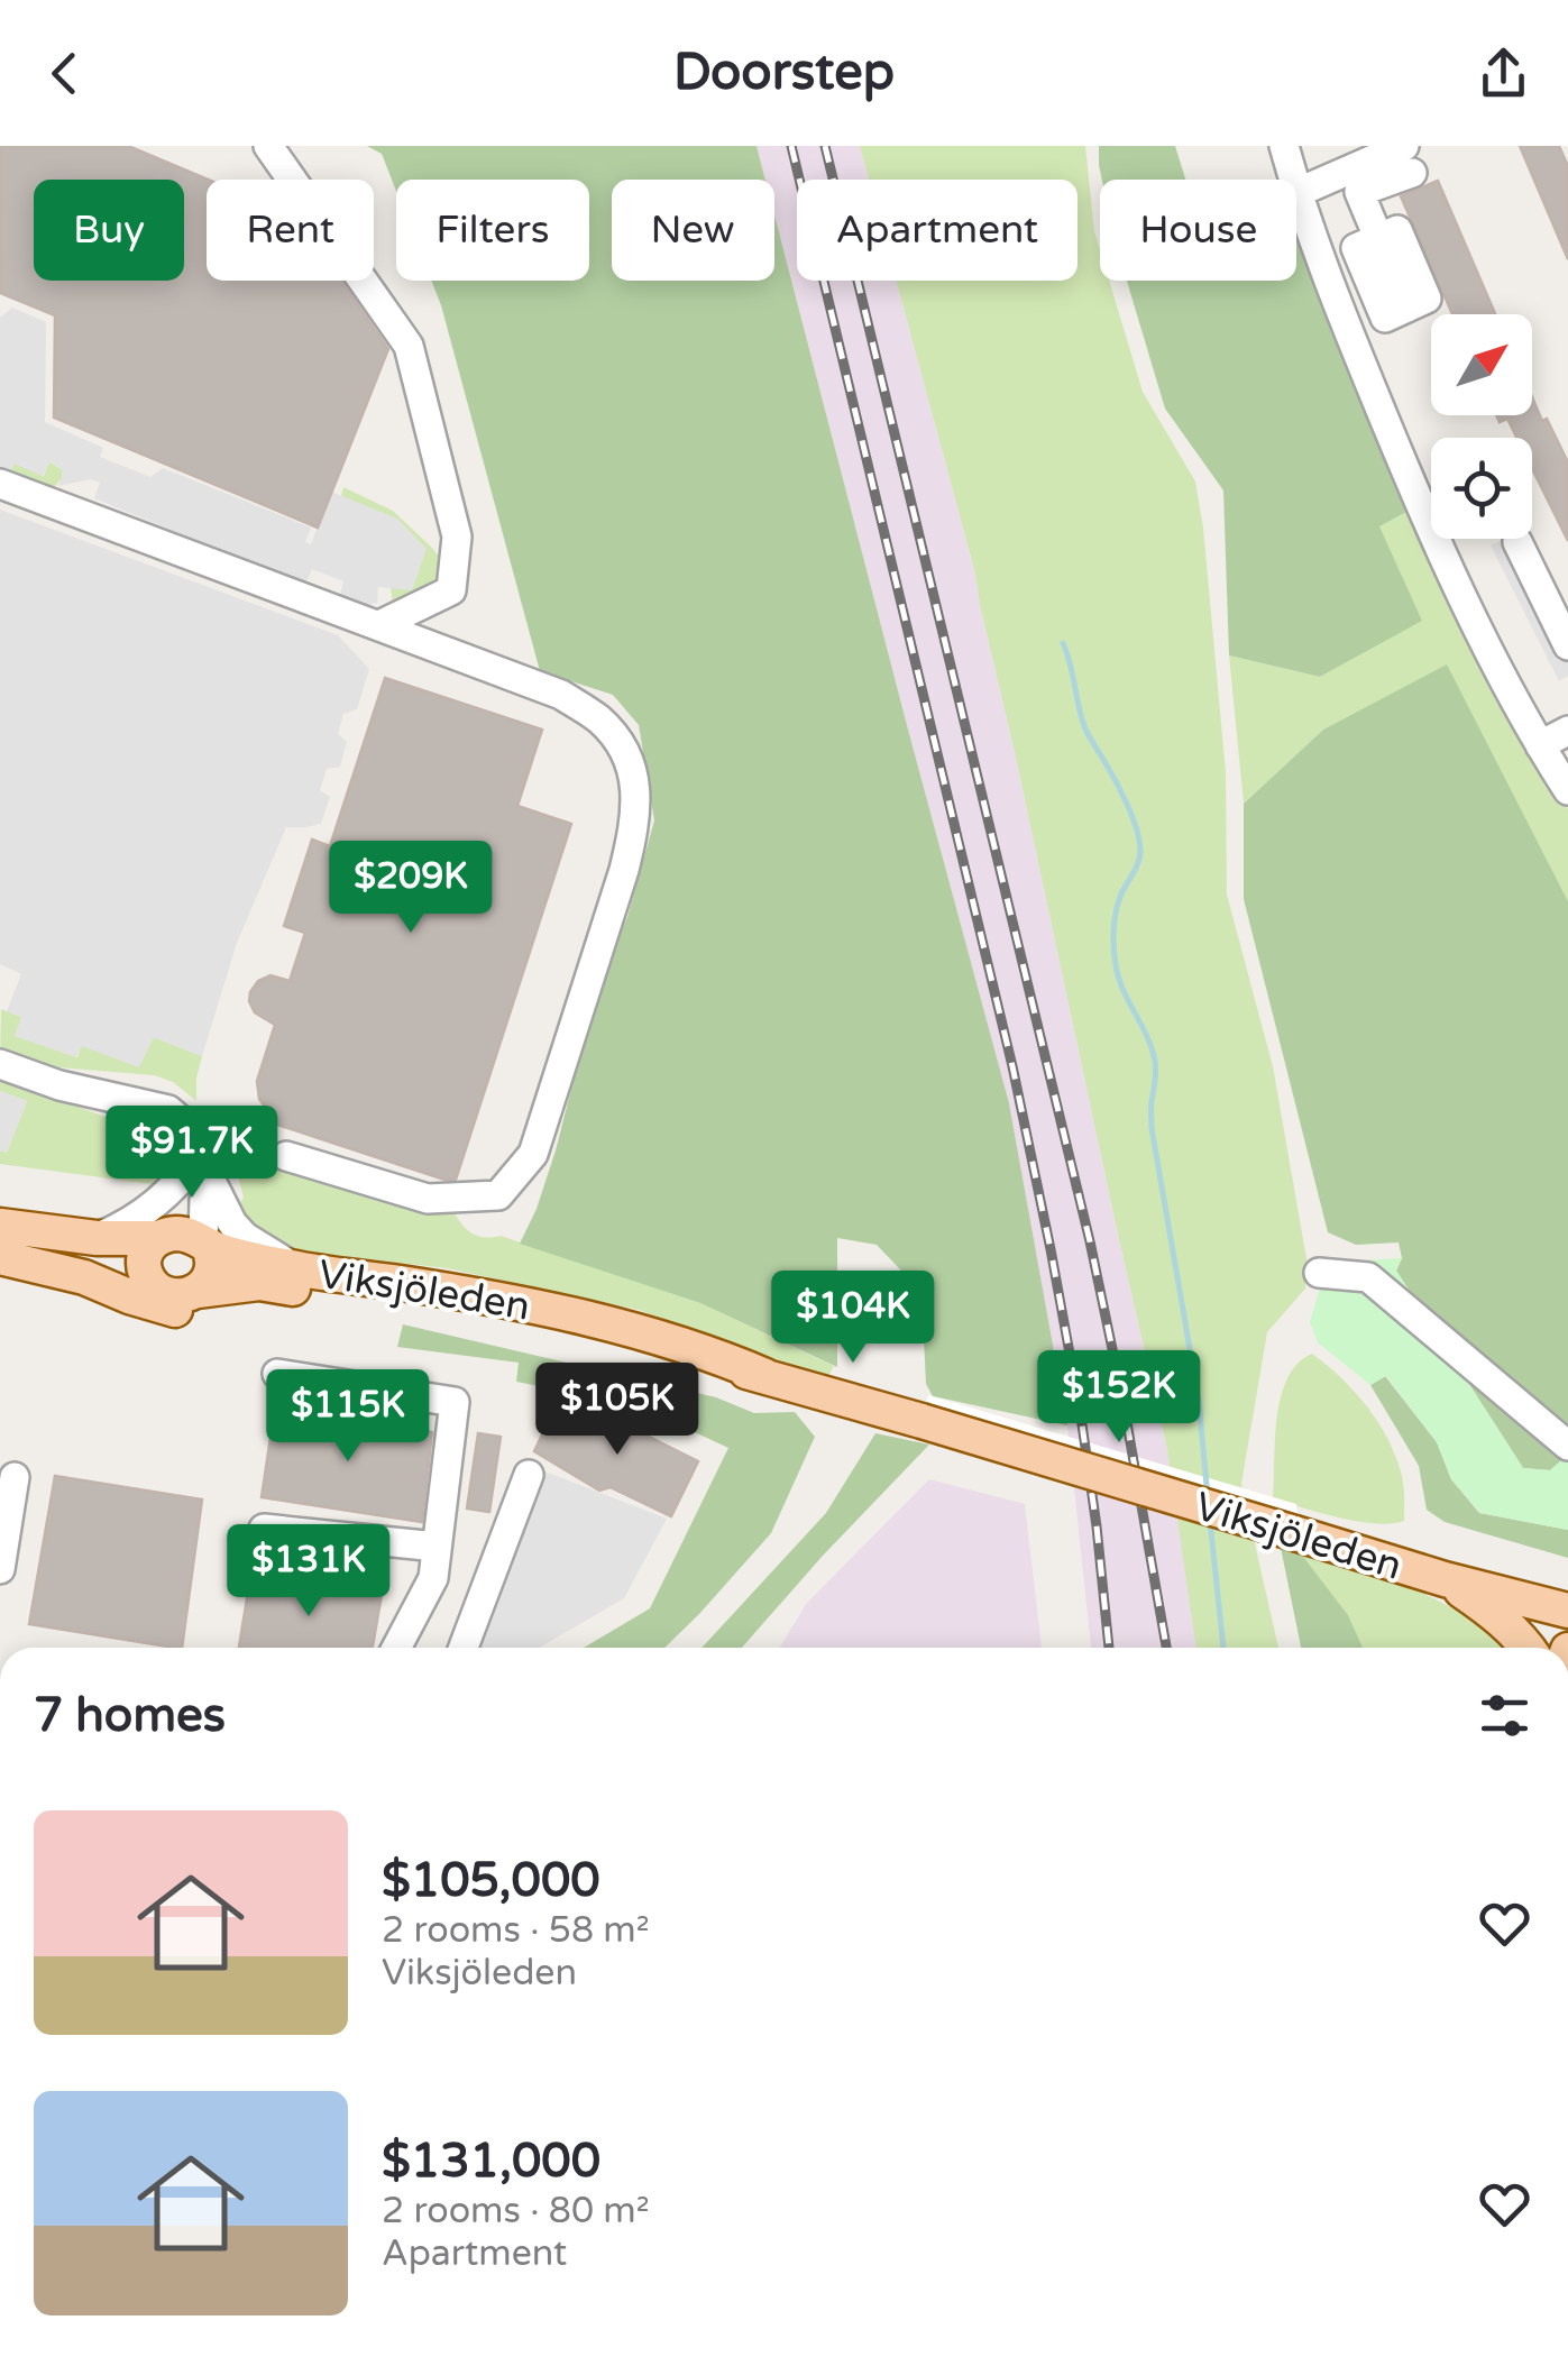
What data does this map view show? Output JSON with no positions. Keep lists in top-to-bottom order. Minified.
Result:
{"streets":{"main road":["Viksjöleden"]},"north":"top right","page":{"header":"Doorstep","chip":["Buy","Rent","Filters","New","Apartment","House"],"price":["$209K","$91.7K","$104K","$152K","$105K","$115K","$131K"],"heading":"7 homes","list":[{"name":"$105,000","note":"2 rooms · 58 m² · Viksjöleden"},{"name":"$131,000","note":"2 rooms · 80 m² · Apartment"}]}}
